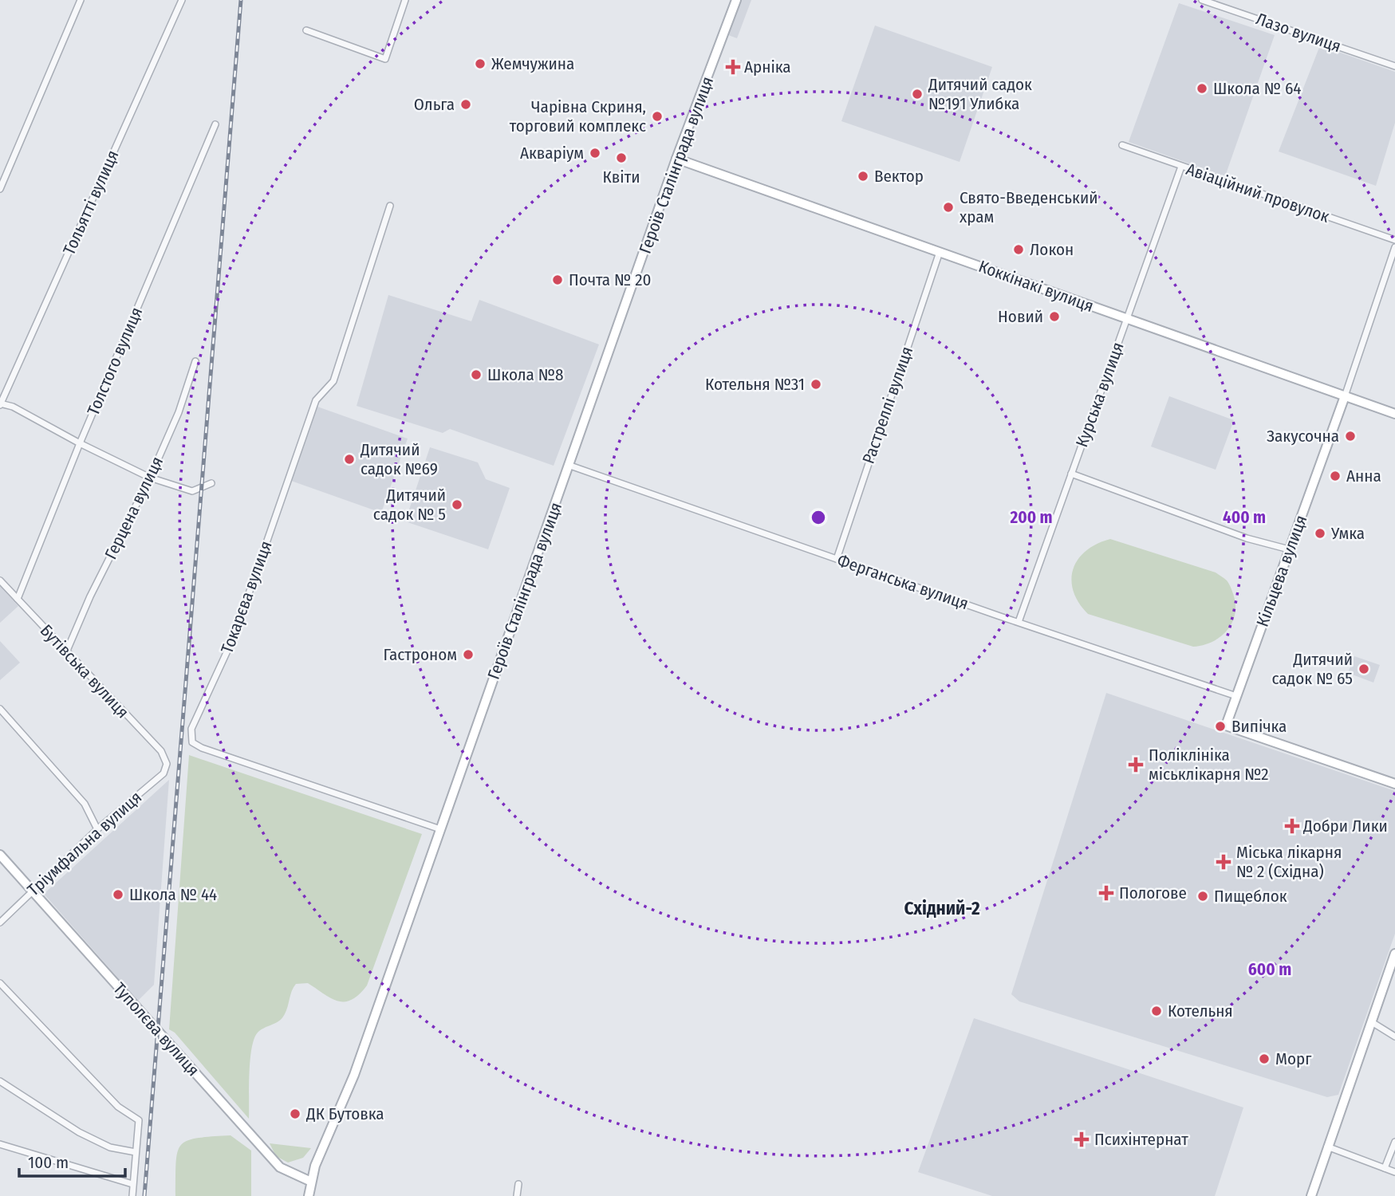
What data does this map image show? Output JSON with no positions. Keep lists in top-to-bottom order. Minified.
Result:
{"streets":{"street":["Лазо вулиця","Героїв Сталінграда вулиця","Авіаційний провулок","Тольятті вулиця","Коккінакі вулиця","Толстого вулиця","Курська вулиця","Растреллі вулиця","Герцена вулиця","Кільцева вулиця","Ферганська вулиця","Токарєва вулиця","Бутівська вулиця","Тріумфальна вулиця","Туполєва вулиця"]},"crossings":[["Героїв Сталінграда вулиця","Коккінакі вулиця"],["Героїв Сталінграда вулиця","Ферганська вулиця"],["Героїв Сталінграда вулиця","Токарєва вулиця"],["Героїв Сталінграда вулиця","Туполєва вулиця"],["Авіаційний провулок","Курська вулиця"],["Коккінакі вулиця","Курська вулиця"],["Коккінакі вулиця","Растреллі вулиця"],["Коккінакі вулиця","Кільцева вулиця"],["Толстого вулиця","Бутівська вулиця"],["Курська вулиця","Ферганська вулиця"],["Растреллі вулиця","Ферганська вулиця"],["Герцена вулиця","Бутівська вулиця"],["Кільцева вулиця","Ферганська вулиця"],["Бутівська вулиця","Тріумфальна вулиця"],["Тріумфальна вулиця","Туполєва вулиця"]],"districts":["Східний-2"],"places":{"other":["Жемчужина","Школа № 64","Дитячий садок №191 Улибка","Ольга","Чарівна Скриня, торговий комплекс","Акваріум","Квіти","Вектор","Свято-Введенський храм","Локон","Почта № 20","Новий","Школа №8","Котельня №31","Закусочна","Дитячий садок №69","Анна","Дитячий садок № 5","Умка","Гастроном","Дитячий садок № 65","Випічка","Школа № 44","Пищеблок","Котельня","Морг","ДК Бутовка"],"health":["Арніка","Поліклініка міськлікарня №2","Добри Лики","Міська лікарня № 2 (Східна)","Пологове","Психінтернат"]},"scale_bar":"100 m","rings":["200 m","400 m","600 m"]}
